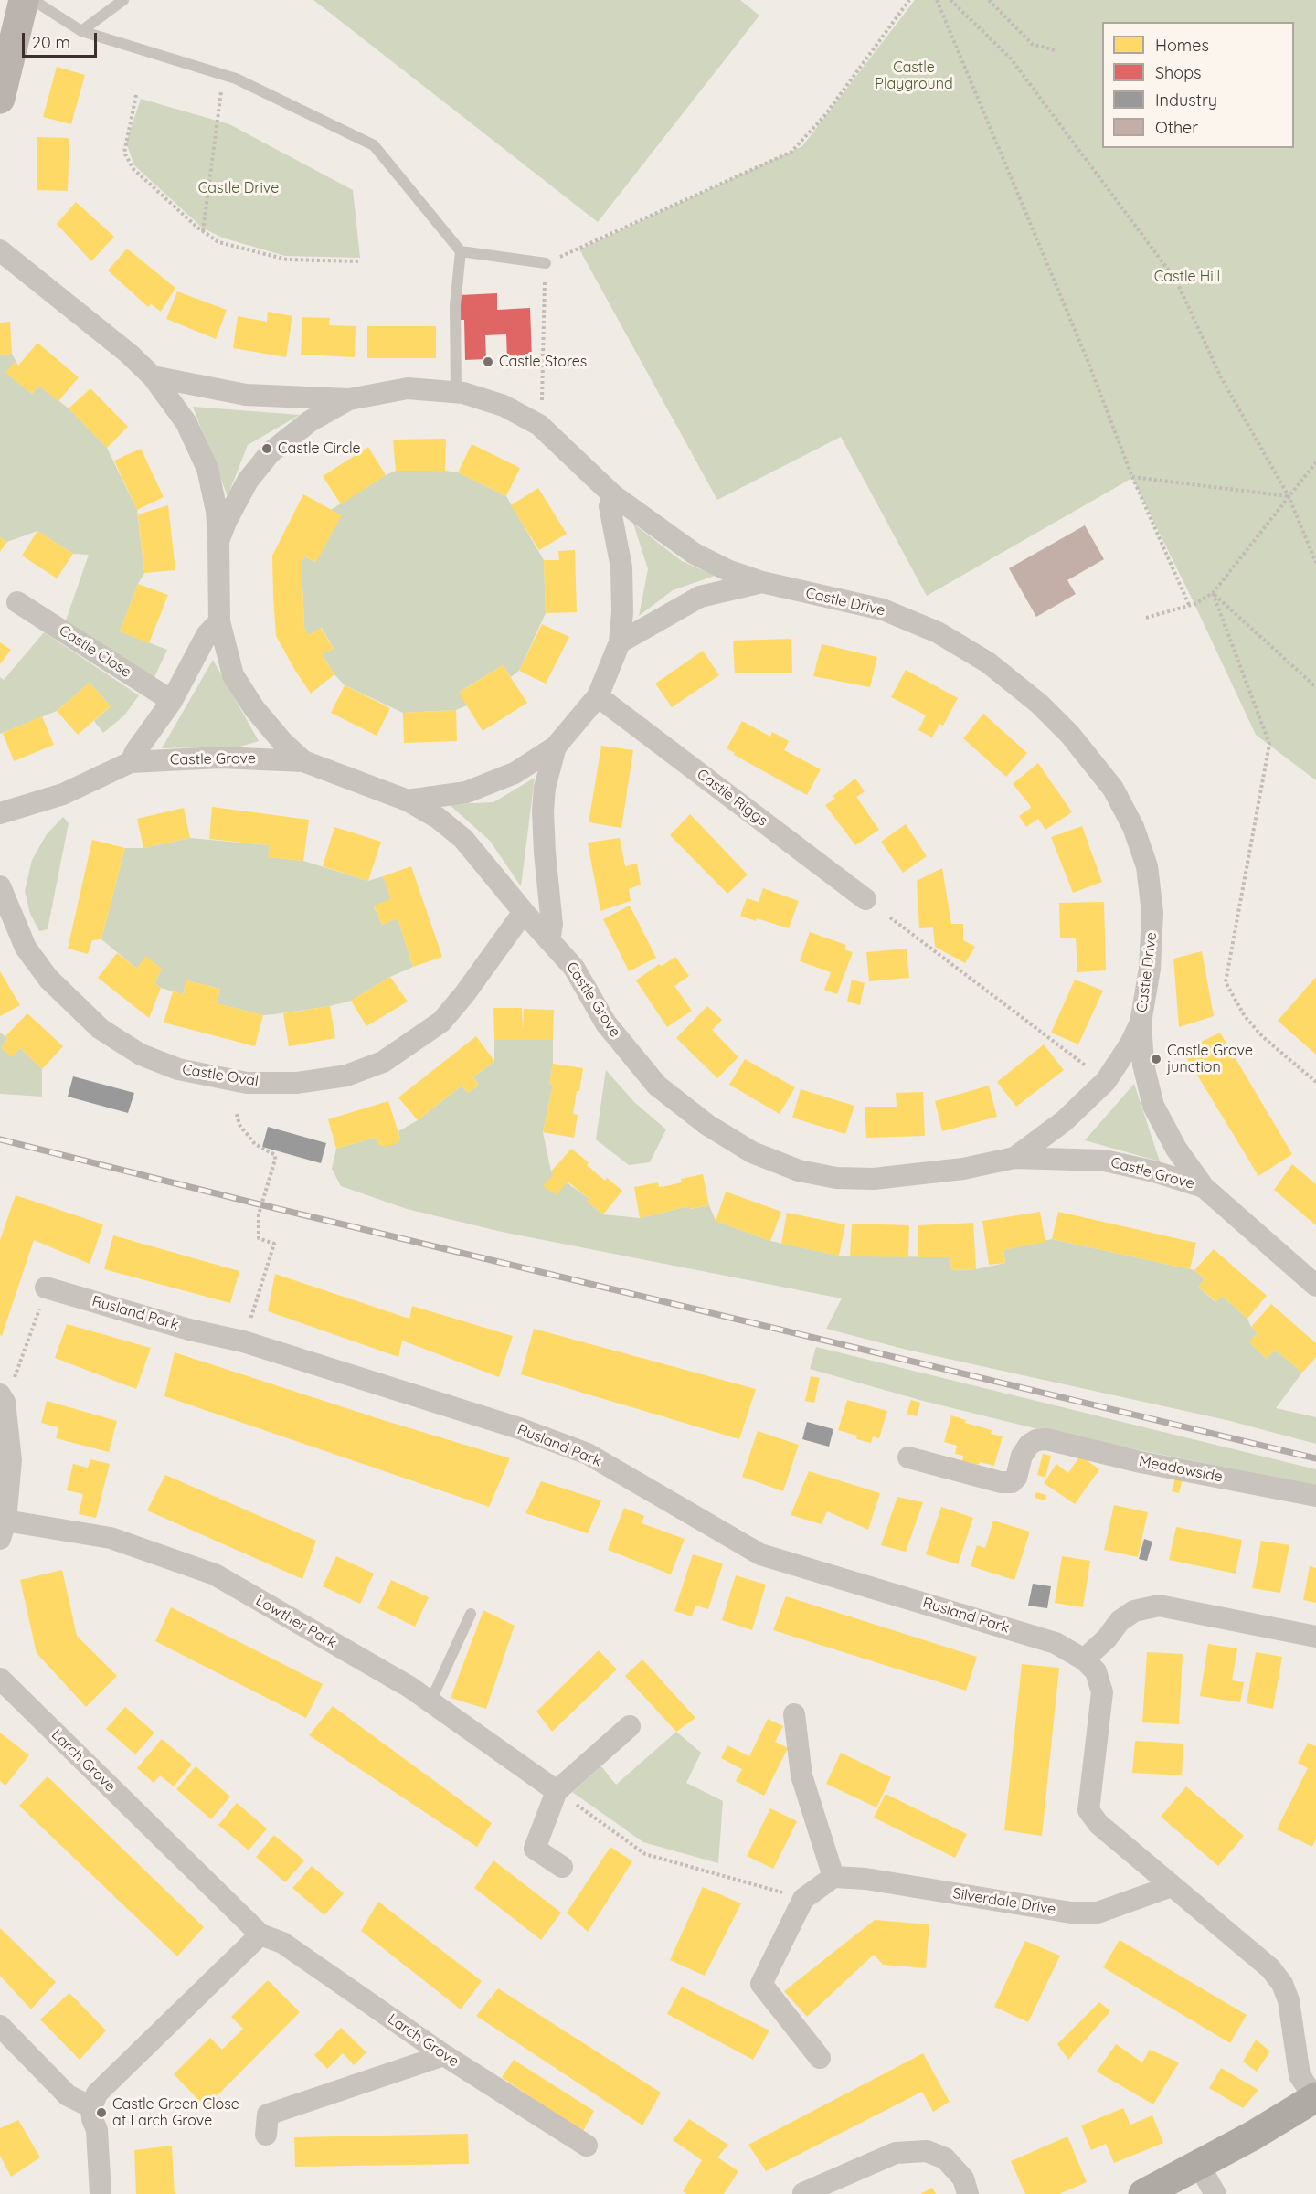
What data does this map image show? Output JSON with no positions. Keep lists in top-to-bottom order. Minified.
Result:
{"streets":{"street":["Castle Drive","Castle Close","Castle Grove","Castle Riggs","Castle Oval","Rusland Park","Meadowside","Lowther Park","Larch Grove","Silverdale Drive"]},"crossings":[["Castle Drive","Castle Grove"],["Castle Grove","Castle Oval"],["Rusland Park","Silverdale Drive"]],"parks":["Castle Playground","Castle Drive","Castle Hill"],"places":["Castle Stores","Castle Circle","Castle Grove junction","Castle Green Close at Larch Grove"],"legend":["Homes","Shops","Industry","Other"],"scale_bar":"20 m"}
